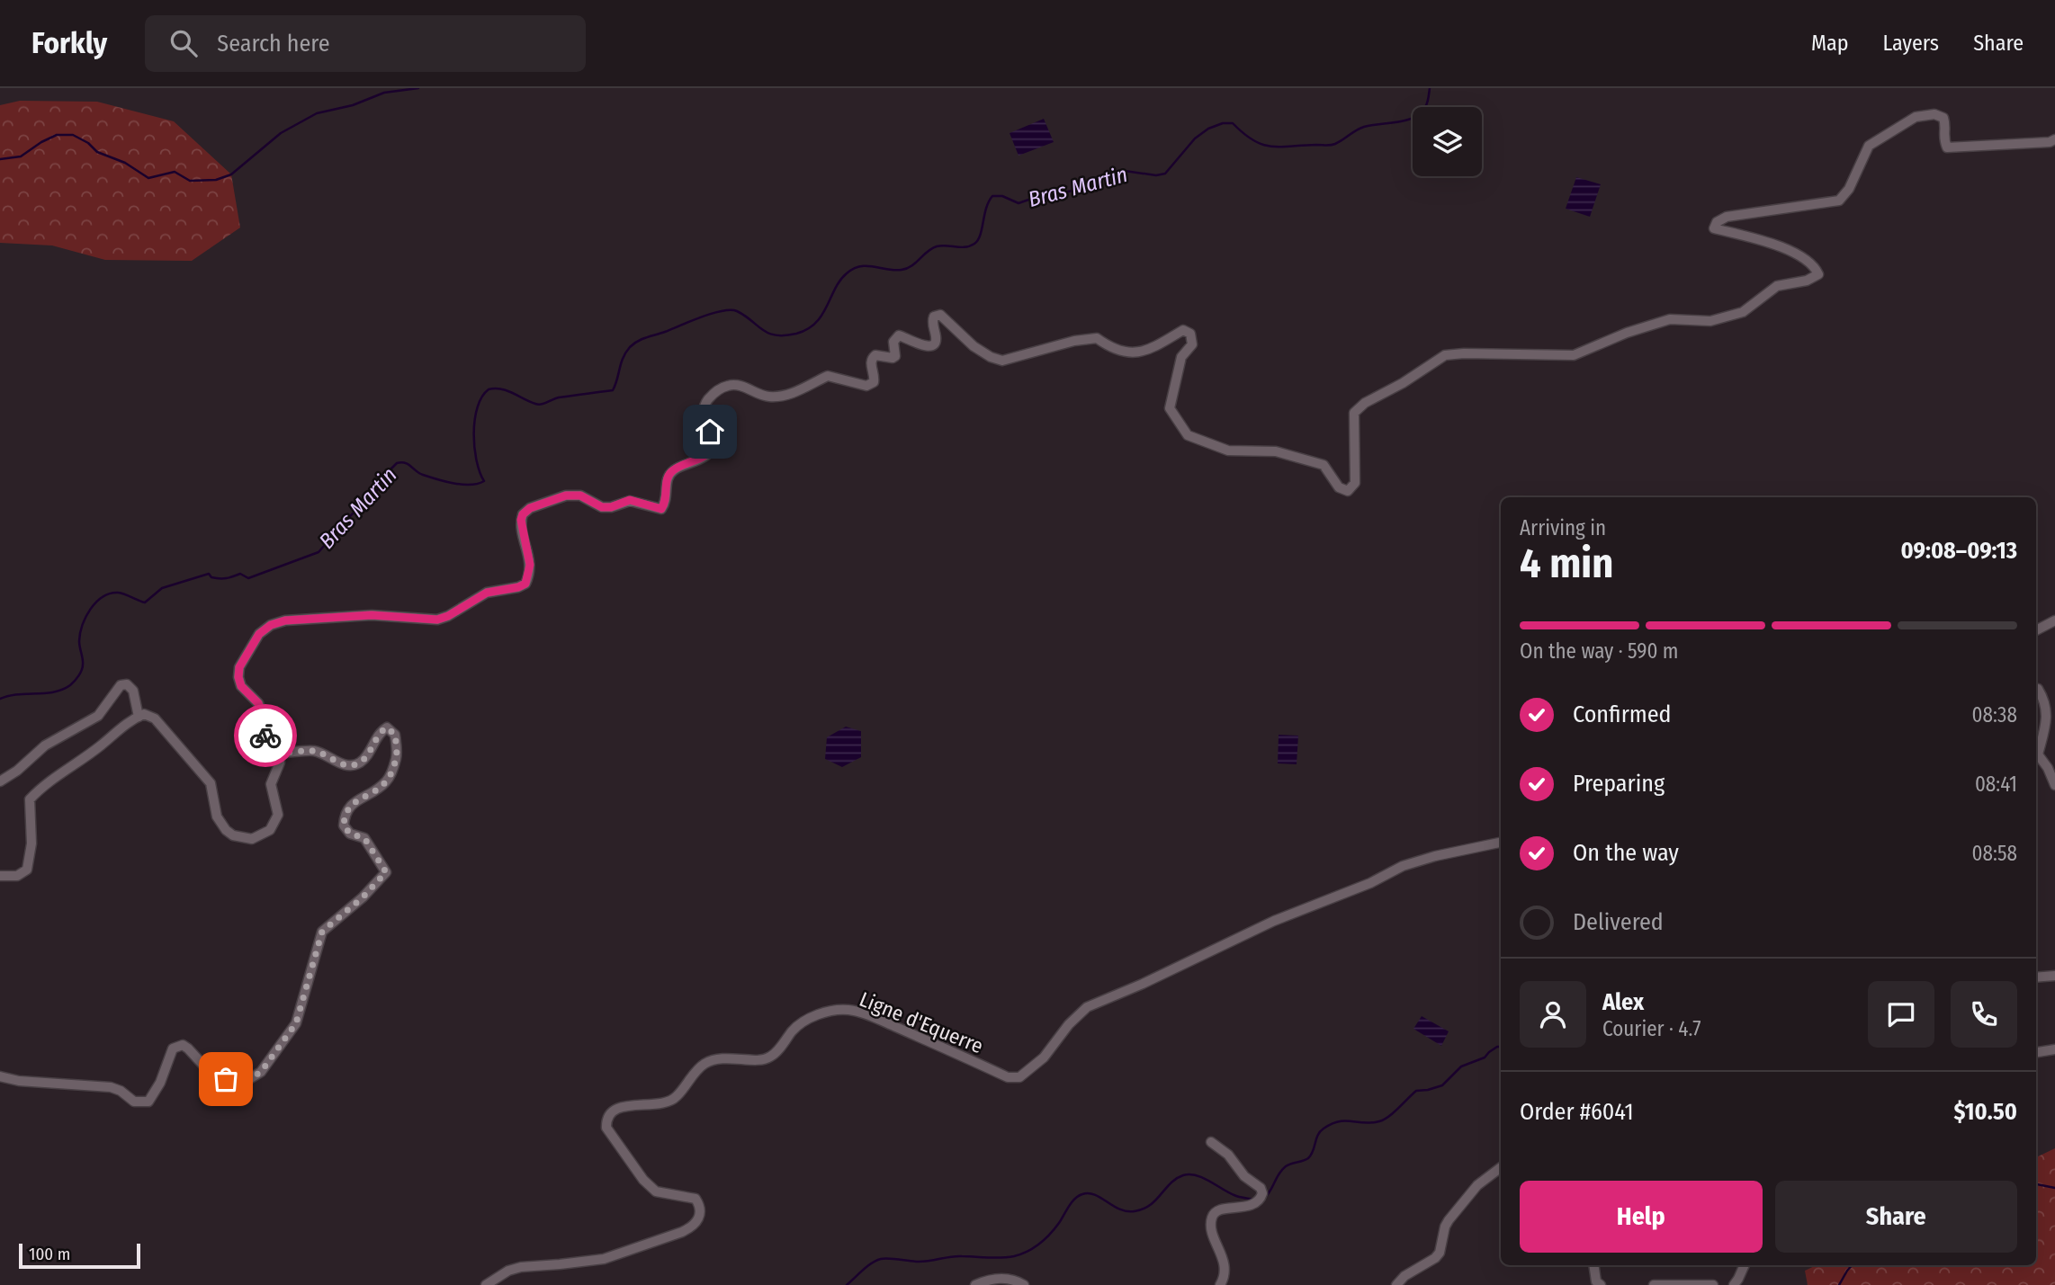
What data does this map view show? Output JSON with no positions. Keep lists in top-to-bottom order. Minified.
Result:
{"streets":{"street":["Ligne d'Equerre"]},"water":["Bras Martin"],"scale_bar":"100 m","page":{"header":"Forkly","search":"Search here","nav":["Map","Layers","Share"],"heading":["4 min","Arriving in","09:08–09:13"],"panel":["Alex","Courier · 4.7","Order #6041","$10.50"],"bar":"On the way · 590 m","list":[["Confirmed","08:38"],["Preparing","08:41"],["On the way","08:58"],"Delivered"],"buttons":["Help","Share"],"scale":"100 m"}}
